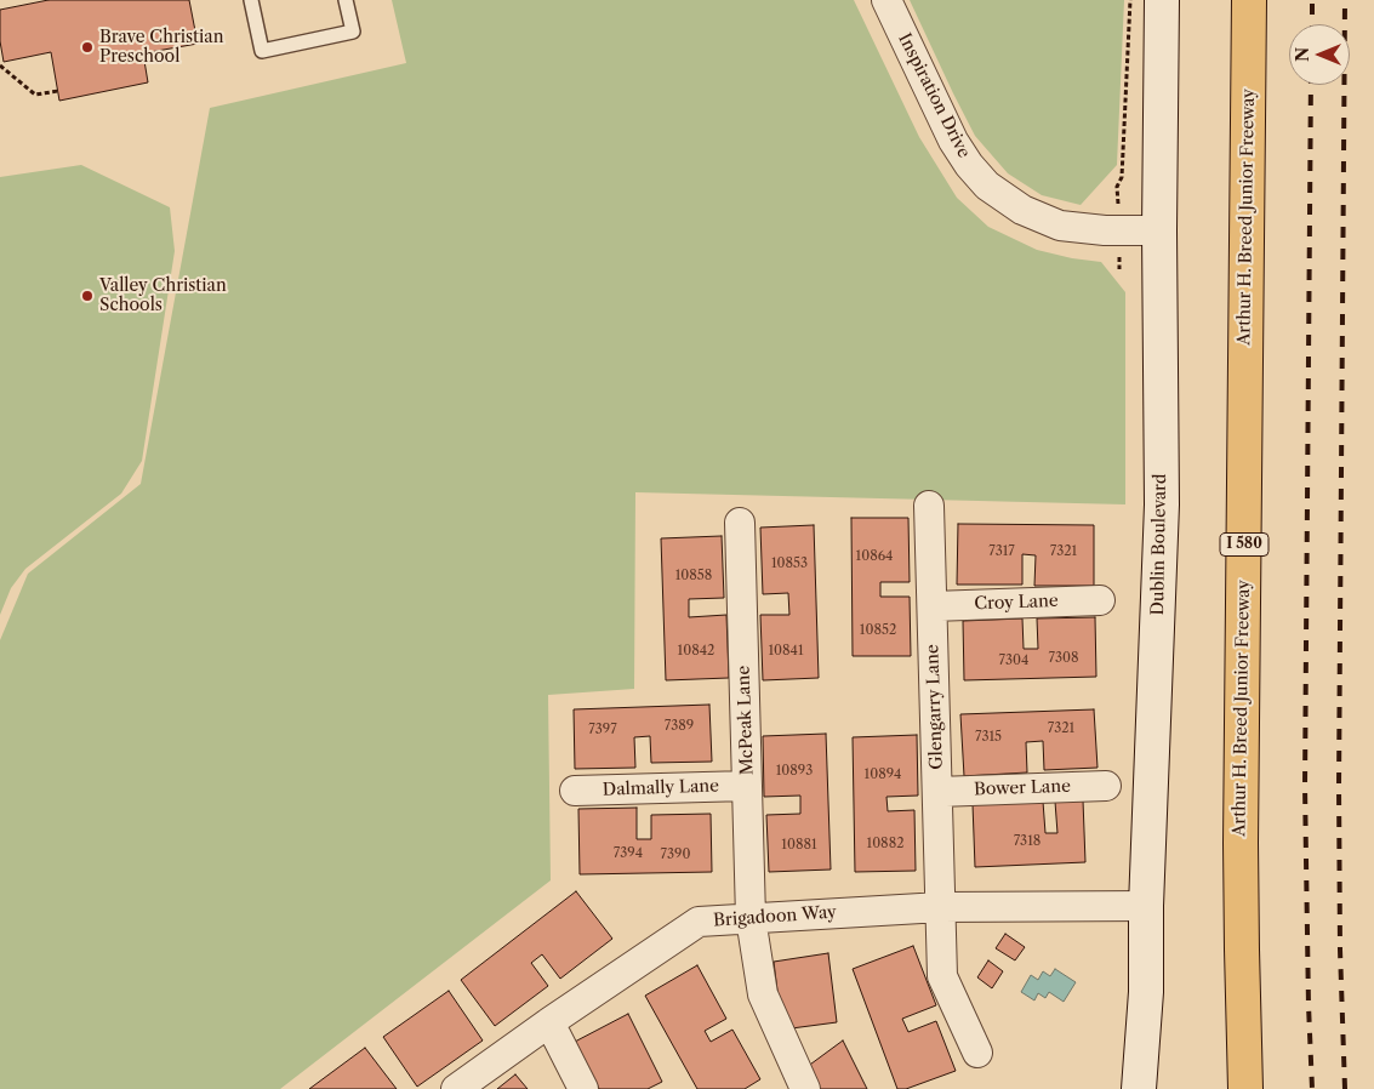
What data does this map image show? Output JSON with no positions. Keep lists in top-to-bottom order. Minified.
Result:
{"streets":{"highway":["Arthur H. Breed Junior Freeway","I 580"],"street":["Inspiration Drive","Dublin Boulevard","Croy Lane","Glengarry Lane","McPeak Lane","Dalmally Lane","Bower Lane","Brigadoon Way"]},"crossings":[["Inspiration Drive","Dublin Boulevard"],["Dublin Boulevard","Brigadoon Way"],["Croy Lane","Glengarry Lane"],["Glengarry Lane","Bower Lane"],["Glengarry Lane","Brigadoon Way"],["McPeak Lane","Dalmally Lane"],["McPeak Lane","Brigadoon Way"]],"places":["Brave Christian Preschool","Valley Christian Schools"],"house_numbers":["7317","7321","10864","10853","10858","10852","10842","10841","7308","7304","7389","7321","7397","7315","10893","10894","7318","10882","10881","7394","7390"],"north":"left"}
